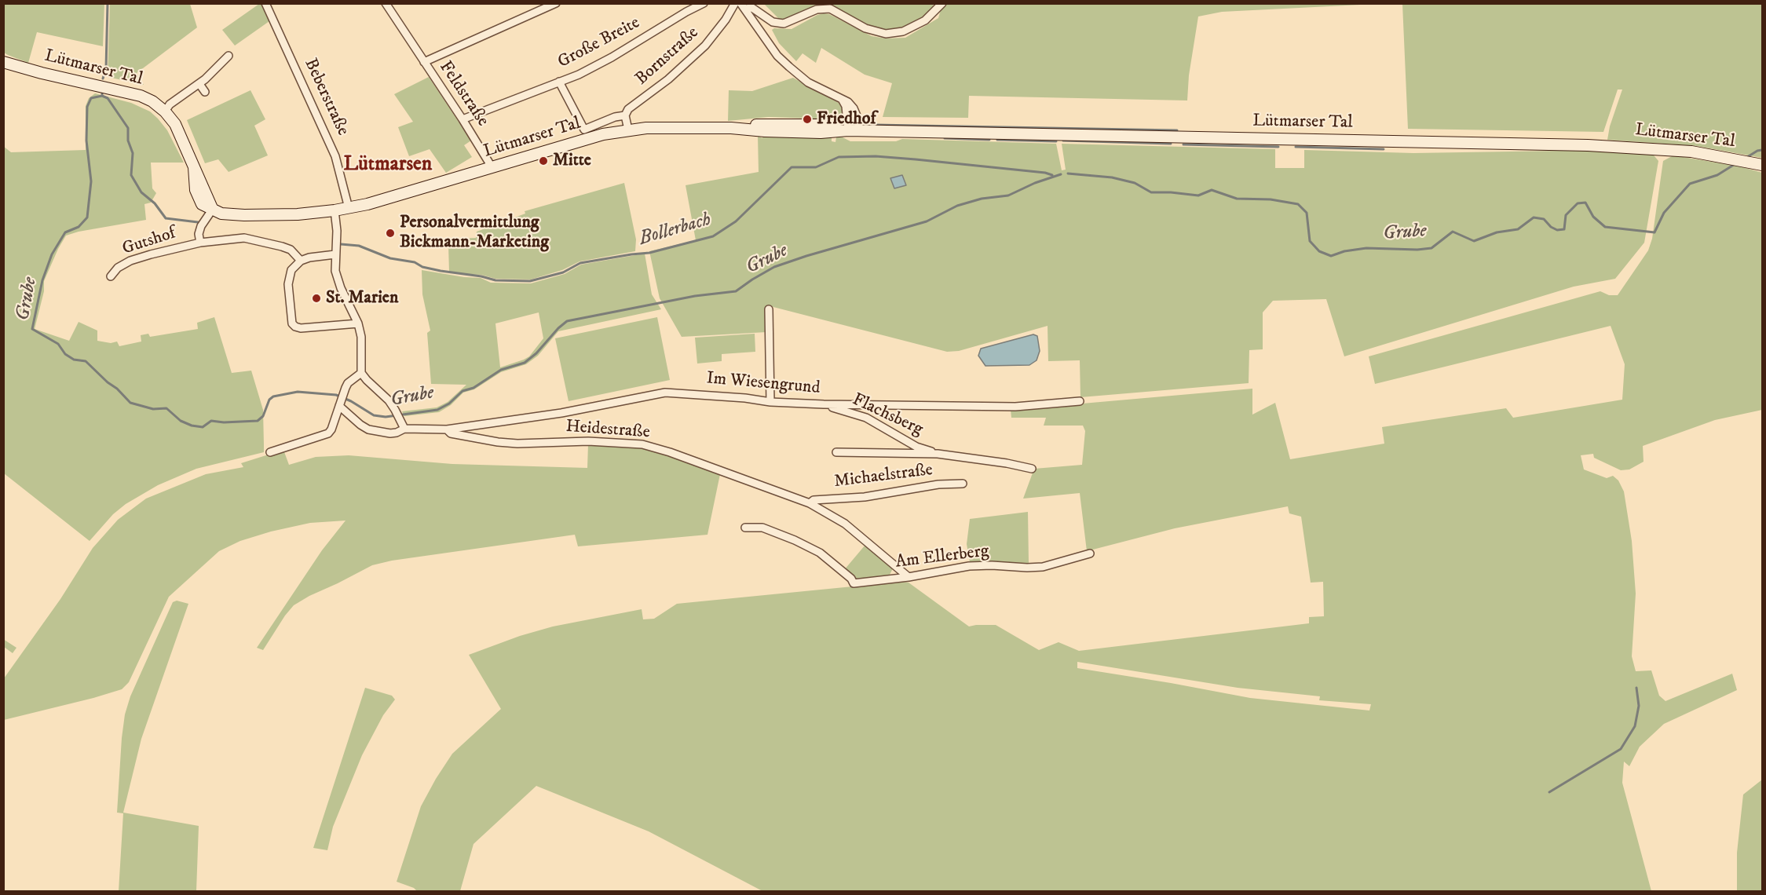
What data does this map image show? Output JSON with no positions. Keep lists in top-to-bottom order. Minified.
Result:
{"streets":{"main road":["Lütmarser Tal"],"street":["Große Breite","Bornstraße","Feldstraße","Beberstraße","Gutshof","Im Wiesengrund","Flachsberg","Heidestraße","Michaelstraße","Am Ellerberg"]},"crossings":[["Große Breite","Bornstraße"],["Große Breite","Feldstraße"],["Lütmarser Tal","Feldstraße"],["Lütmarser Tal","Beberstraße"],["Lütmarser Tal","Gutshof"],["Im Wiesengrund","Flachsberg"],["Im Wiesengrund","Heidestraße"],["Heidestraße","Michaelstraße"],["Heidestraße","Am Ellerberg"]],"districts":["Lütmarsen"],"water":["Bollerbach","Grube"],"places":["Friedhof","Mitte","Personalvermittlung Bickmann-Marketing","St. Marien"]}
